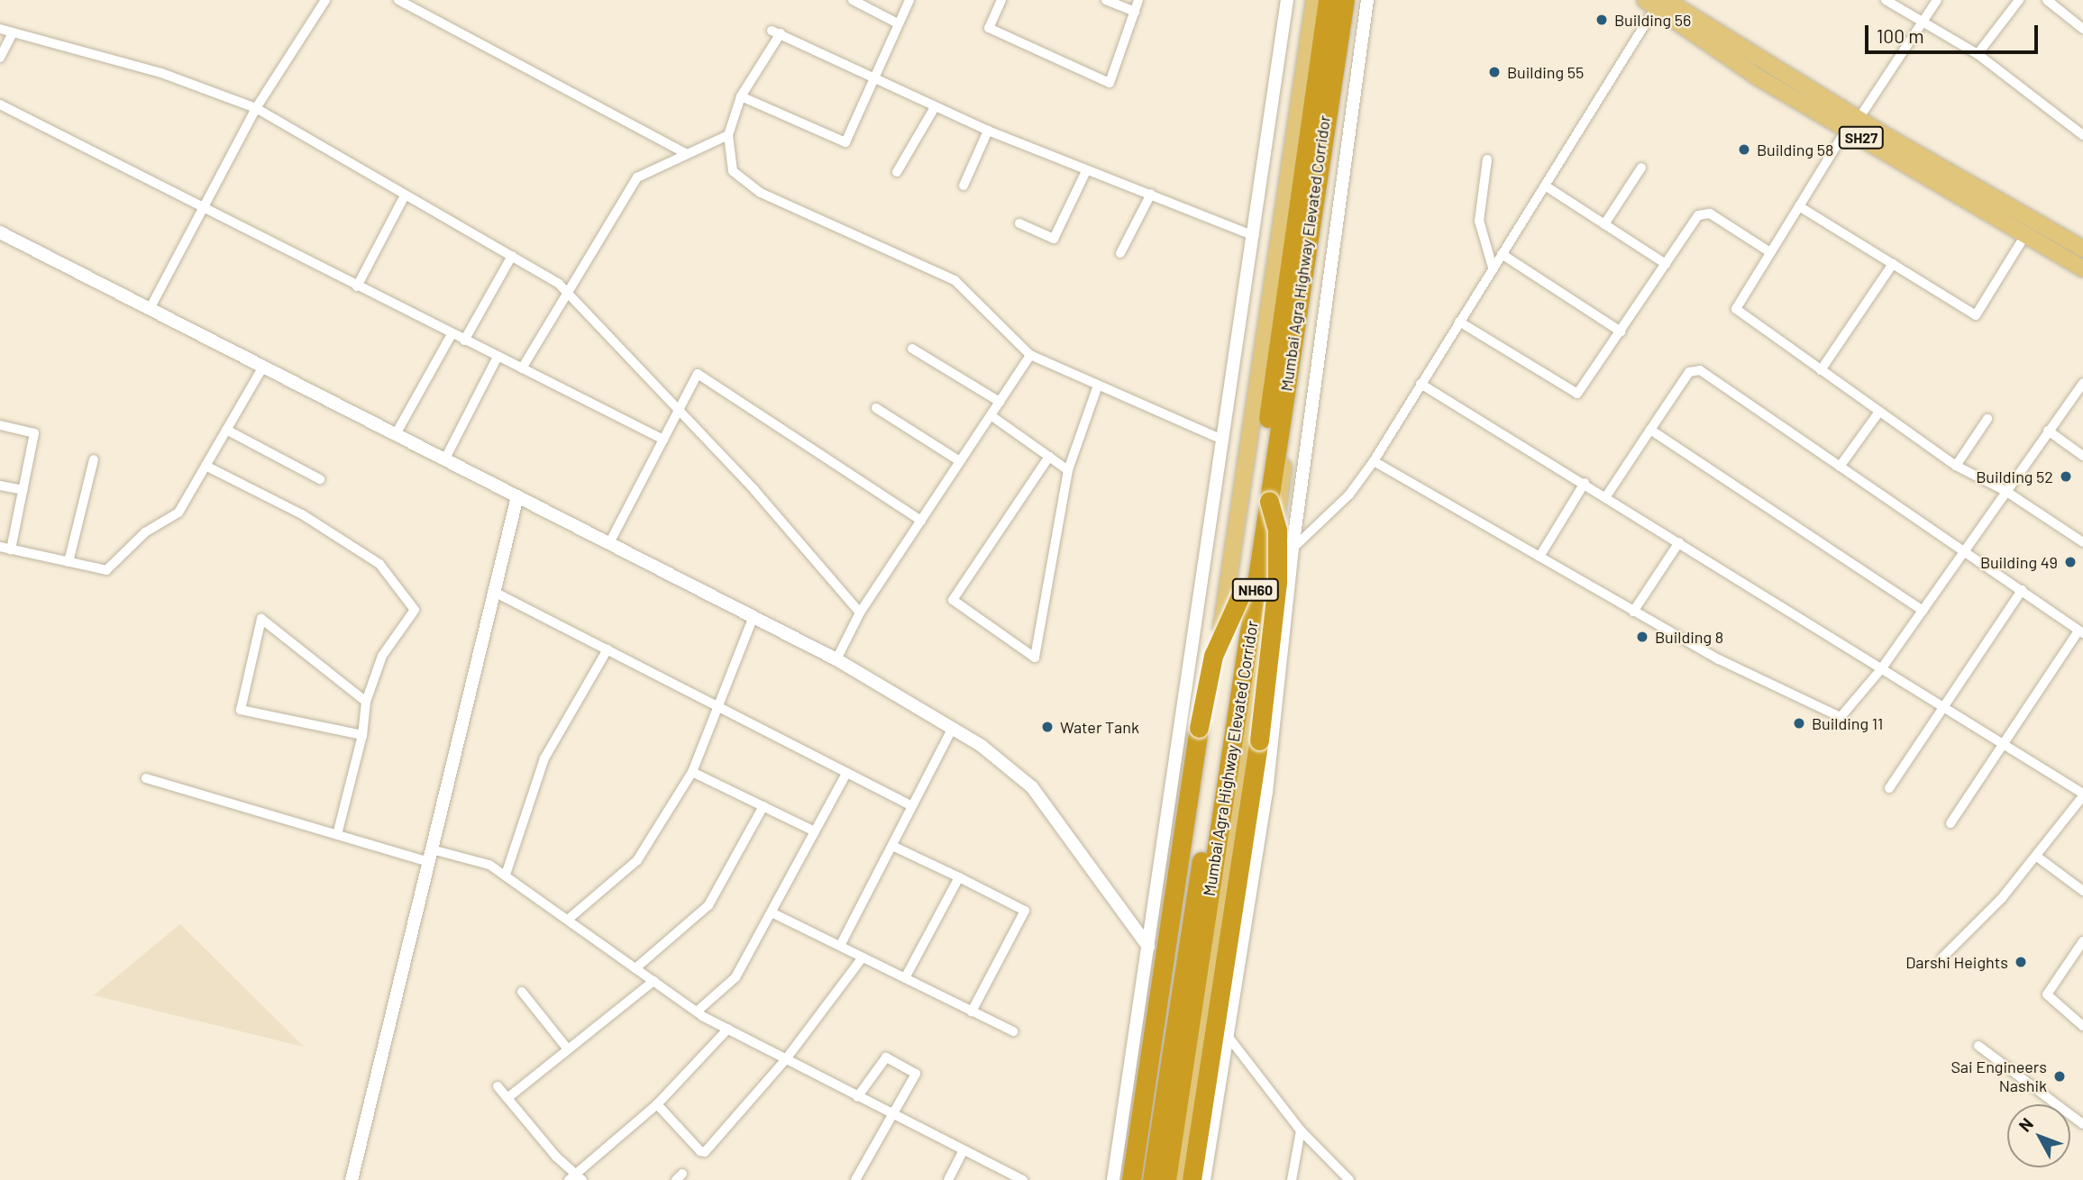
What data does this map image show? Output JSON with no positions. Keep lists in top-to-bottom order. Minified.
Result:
{"streets":{"highway":["Mumbai Agra Highway Elevated Corridor","NH60"],"main road":["SH27"]},"places":["Building 56","Building 55","Building 58","Building 52","Building 49","Building 8","Building 11","Water Tank","Darshi Heights","Sai Engineers Nashik"],"scale_bar":"100 m","north":"top left"}
